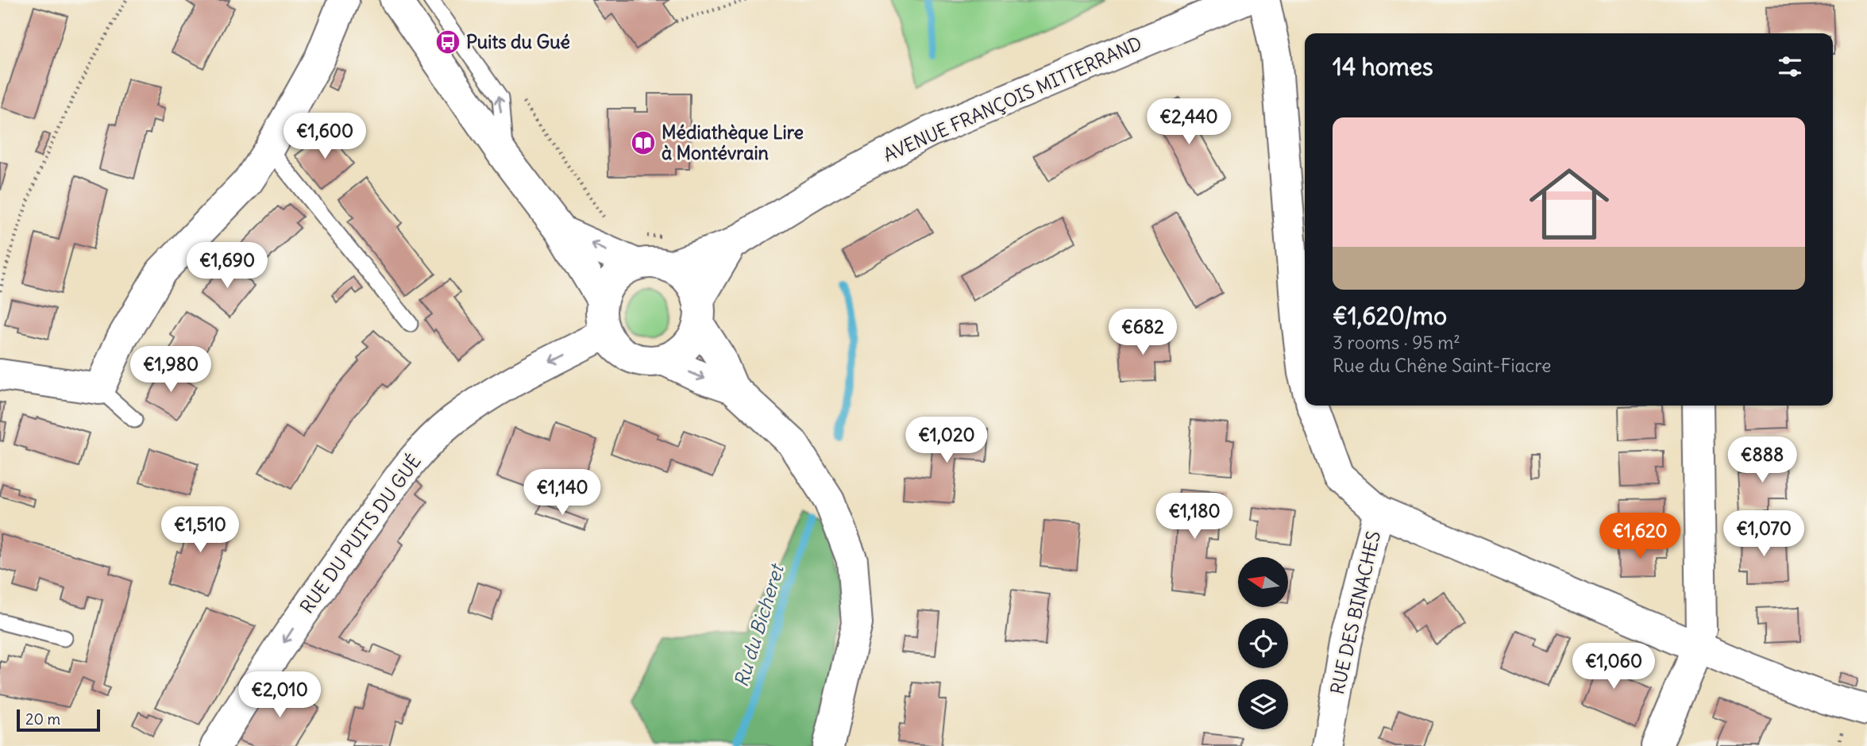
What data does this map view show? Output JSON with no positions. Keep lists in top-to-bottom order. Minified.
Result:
{"streets":{"street":["AVENUE FRANÇOIS MITTERRAND","RUE DU PUITS DU GUÉ","RUE DES BINACHES"]},"crossings":[["AVENUE FRANÇOIS MITTERRAND","RUE DU PUITS DU GUÉ"]],"one_way":["RUE DU PUITS DU GUÉ"],"water":["Ru du Bicheret"],"places":{"bus stop":["Puits du Gué"],"library":["Médiathèque Lire à Montévrain"]},"scale_bar":"20 m","north":"left","page":{"heading":"14 homes","price":["€2,440","€1,600","€1,690","€682","€1,980","€1,020","€888","€1,140","€1,180","€1,510","€1,070","€1,620","€1,060","€2,010"],"list":[{"name":"€1,620/mo","note":"3 rooms · 95 m² · Rue du Chêne Saint-Fiacre"}],"scale":"20 m"}}
